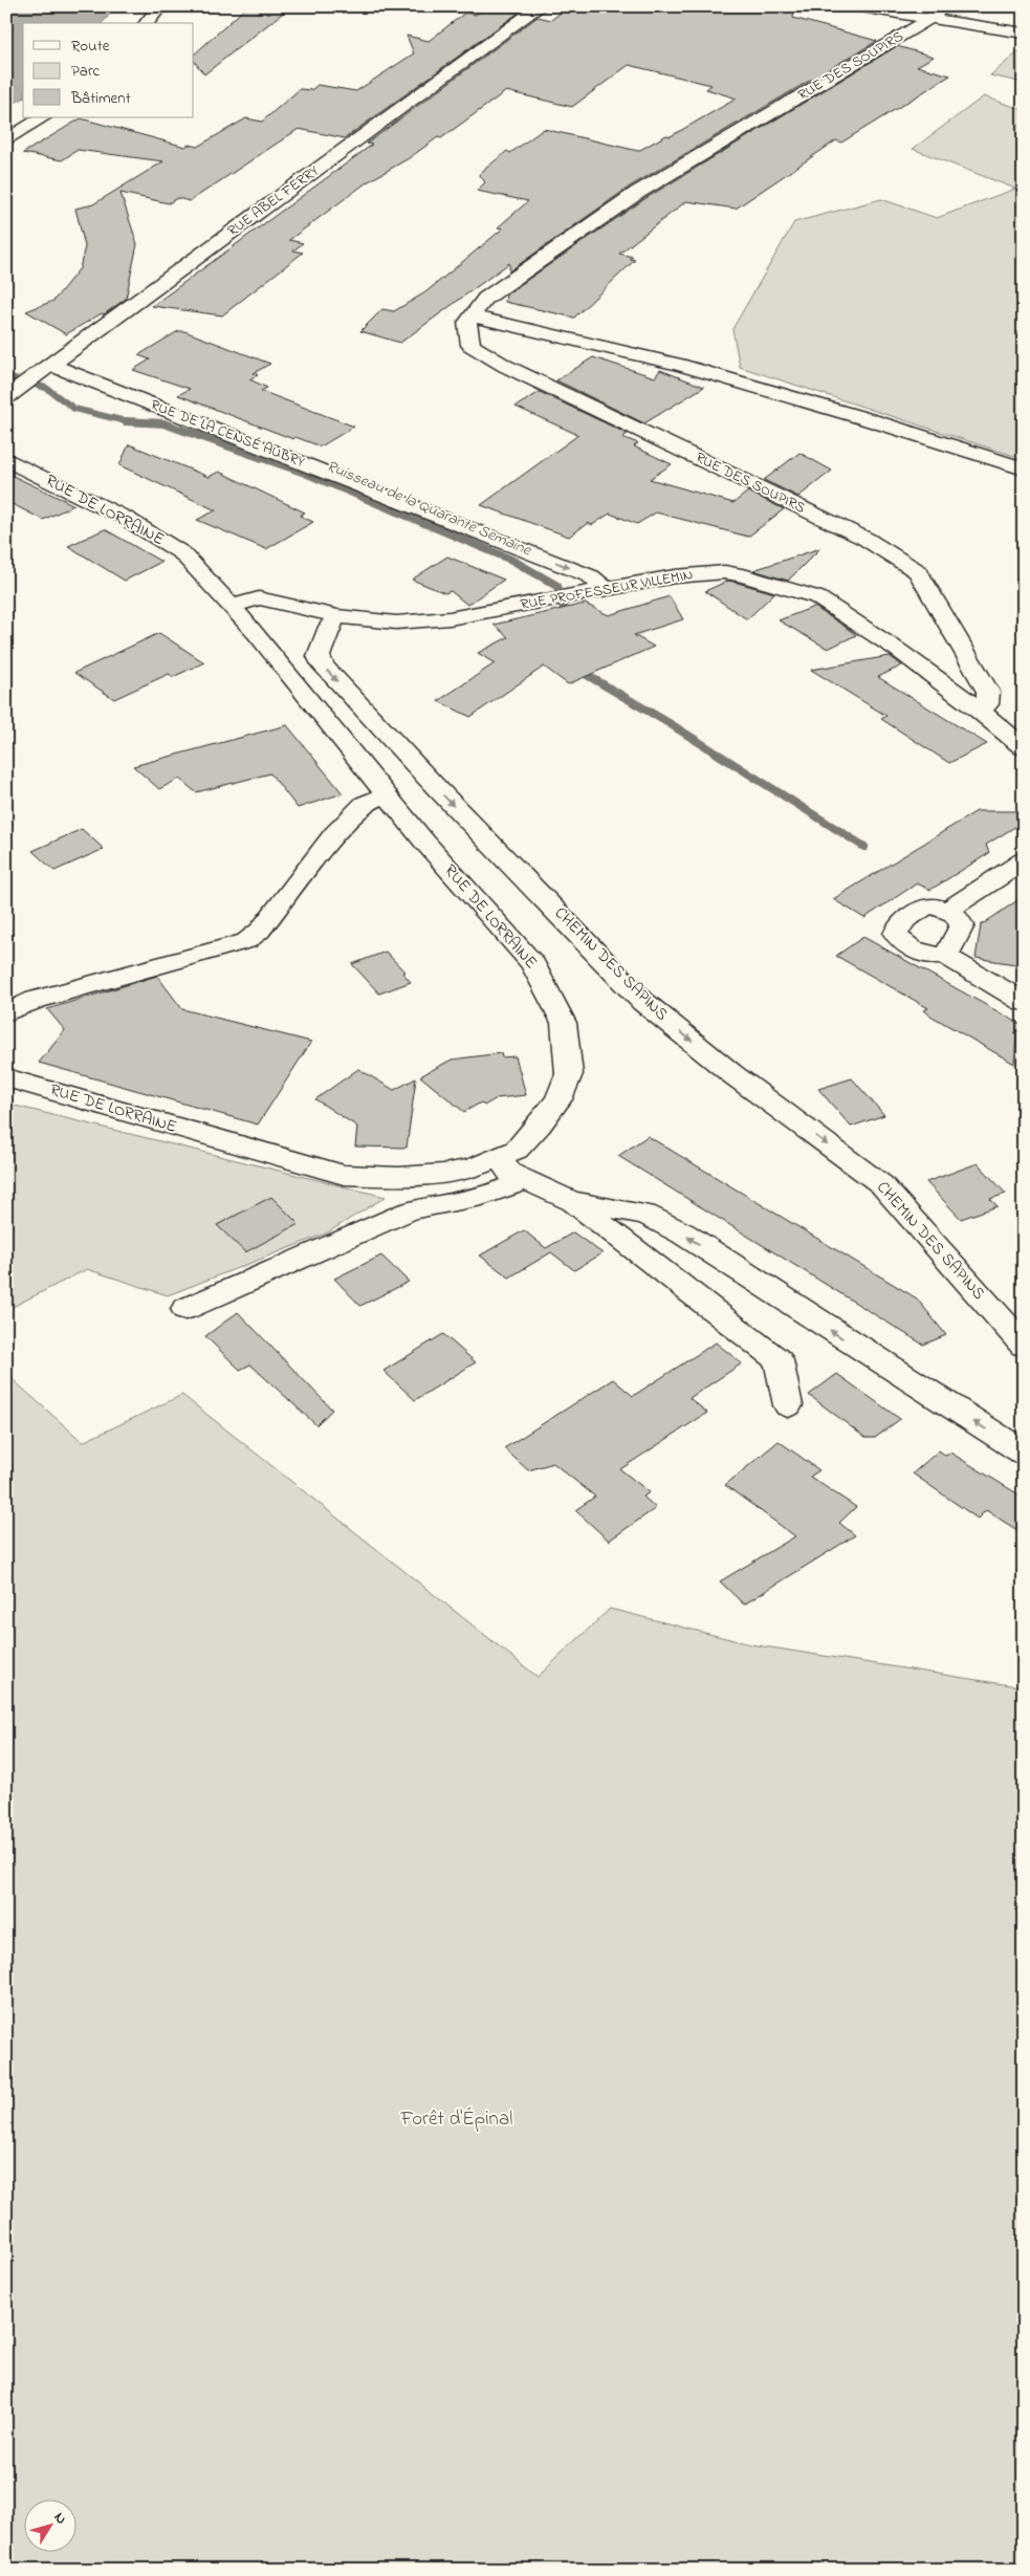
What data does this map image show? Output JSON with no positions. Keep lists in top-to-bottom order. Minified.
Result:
{"streets":{"street":["RUE DES SOUPIRS","RUE ABEL FERRY","RUE DE LA CENSÉ AUBRY","RUE DE LORRAINE","RUE PROFESSEUR VILLEMIN","CHEMIN DES SAPINS"]},"crossings":[["RUE DES SOUPIRS","RUE PROFESSEUR VILLEMIN"],["RUE ABEL FERRY","RUE DE LA CENSÉ AUBRY"],["RUE DE LA CENSÉ AUBRY","RUE PROFESSEUR VILLEMIN"],["RUE DE LORRAINE","RUE PROFESSEUR VILLEMIN"],["RUE PROFESSEUR VILLEMIN","CHEMIN DES SAPINS"]],"water":["Ruisseau de la Quarante Semaine"],"parks":["Forêt d'Épinal"],"legend":["Route","Parc","Bâtiment"],"north":"top right"}
